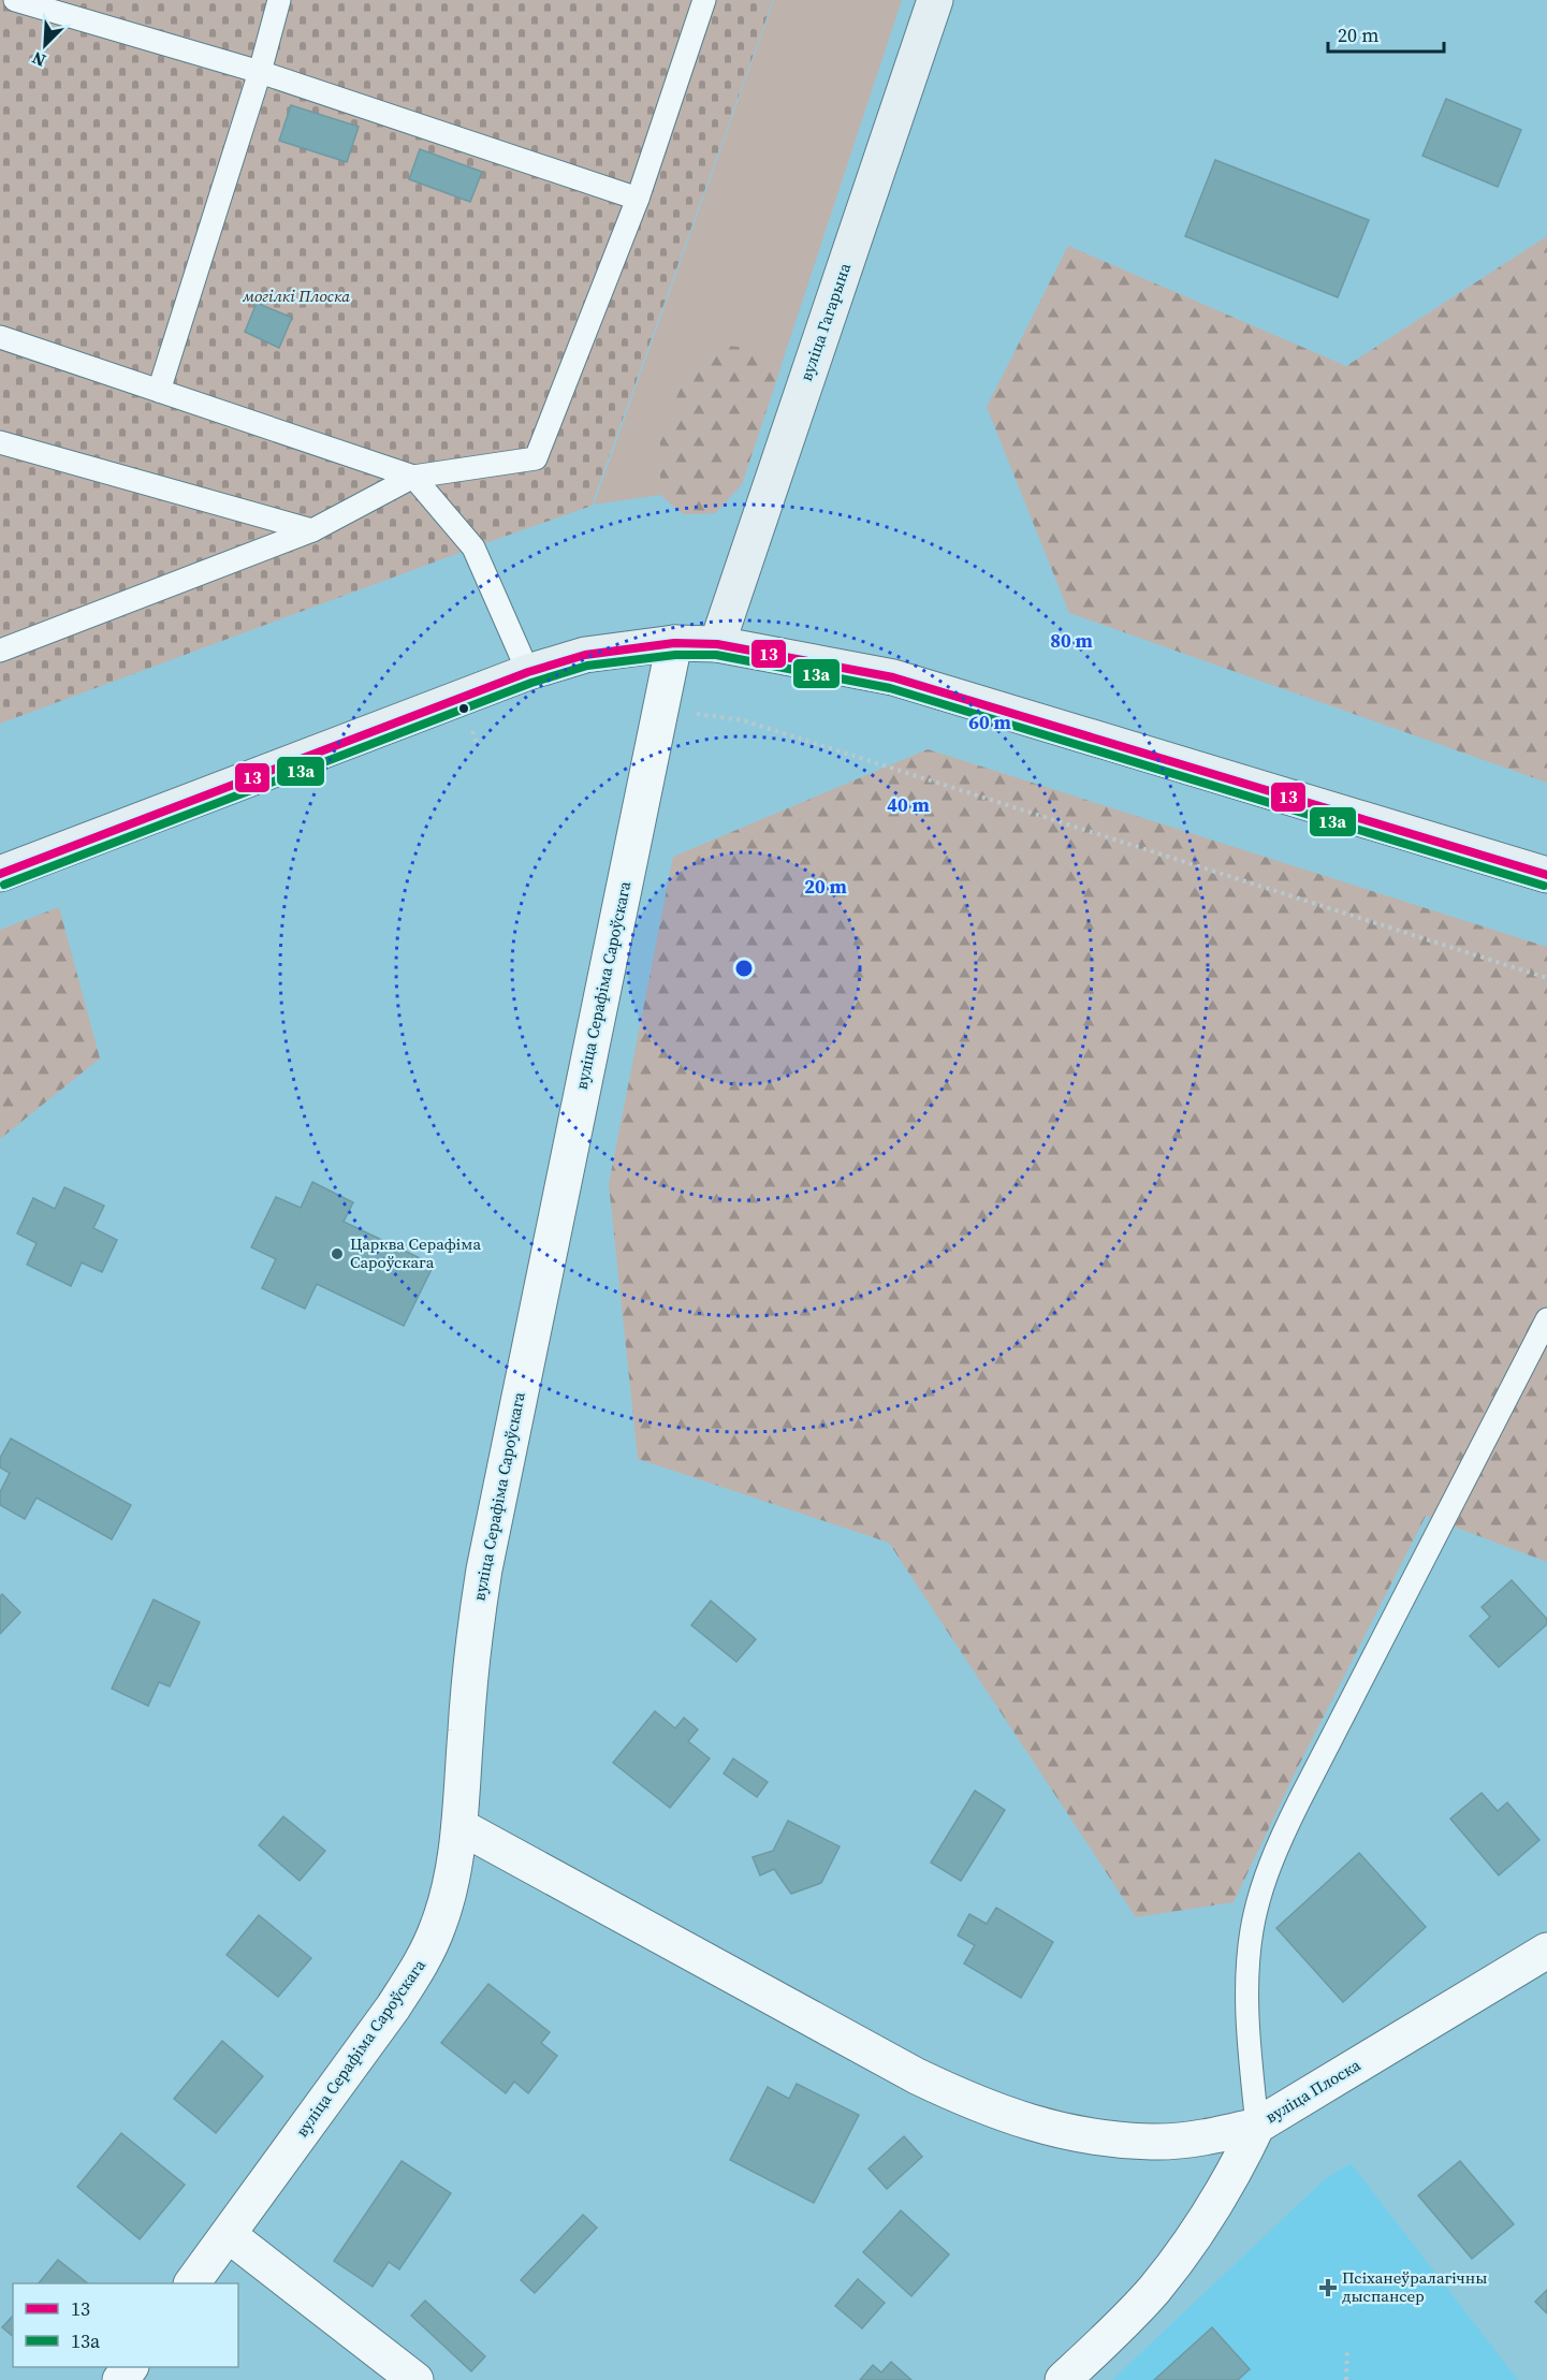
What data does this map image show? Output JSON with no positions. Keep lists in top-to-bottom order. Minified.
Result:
{"streets":{"main road":["вуліца Гагарына"],"street":["вуліца Серафіма Сароўскага","вуліца Плоска"]},"parks":["могілкі Плоска"],"places":{"other":["Царква Серафіма Сароўскага"],"health":["Псіханеўралагічны дыспансер"]},"lines":["transit line 13","transit line 13а"],"legend":["13","13а"],"scale_bar":"20 m","north":"bottom left","rings":["80 m","60 m","40 m","20 m"]}
